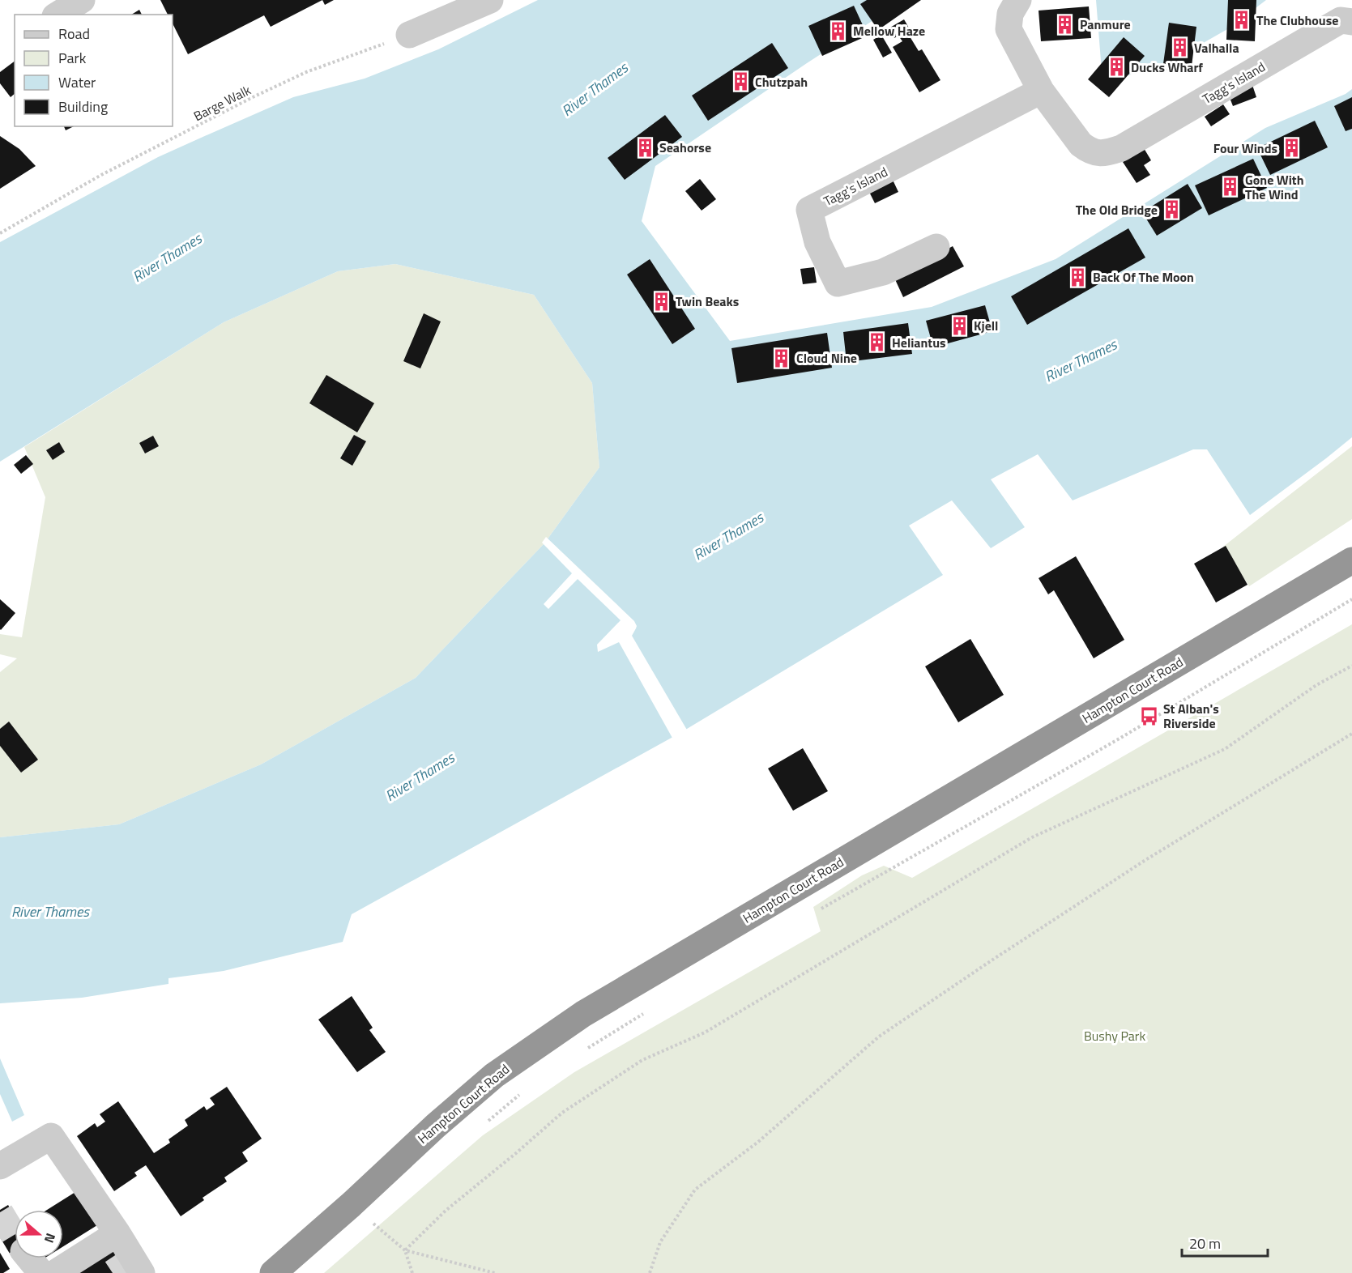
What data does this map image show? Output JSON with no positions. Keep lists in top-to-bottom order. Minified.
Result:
{"streets":{"highway":["Hampton Court Road"],"street":["Tagg's Island"],"path":["Barge Walk"]},"water":["River Thames"],"parks":["Bushy Park"],"places":{"building":["The Clubhouse","Panmure","Mellow Haze","Valhalla","Ducks Wharf","Chutzpah","Seahorse","Four Winds","Gone With The Wind","The Old Bridge","Back Of The Moon","Twin Beaks","Kjell","Heliantus","Cloud Nine"],"bus stop":["St Alban's Riverside"]},"legend":["Road","Park","Water","Building"],"scale_bar":"20 m","north":"right"}
